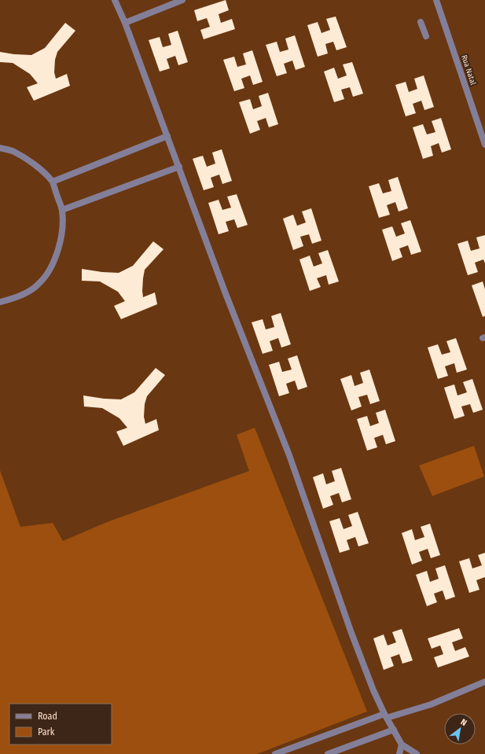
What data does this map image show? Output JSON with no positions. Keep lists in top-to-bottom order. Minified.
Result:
{"streets":{"street":["Rua Natal"]},"legend":["Road","Park"],"north":"top right"}
